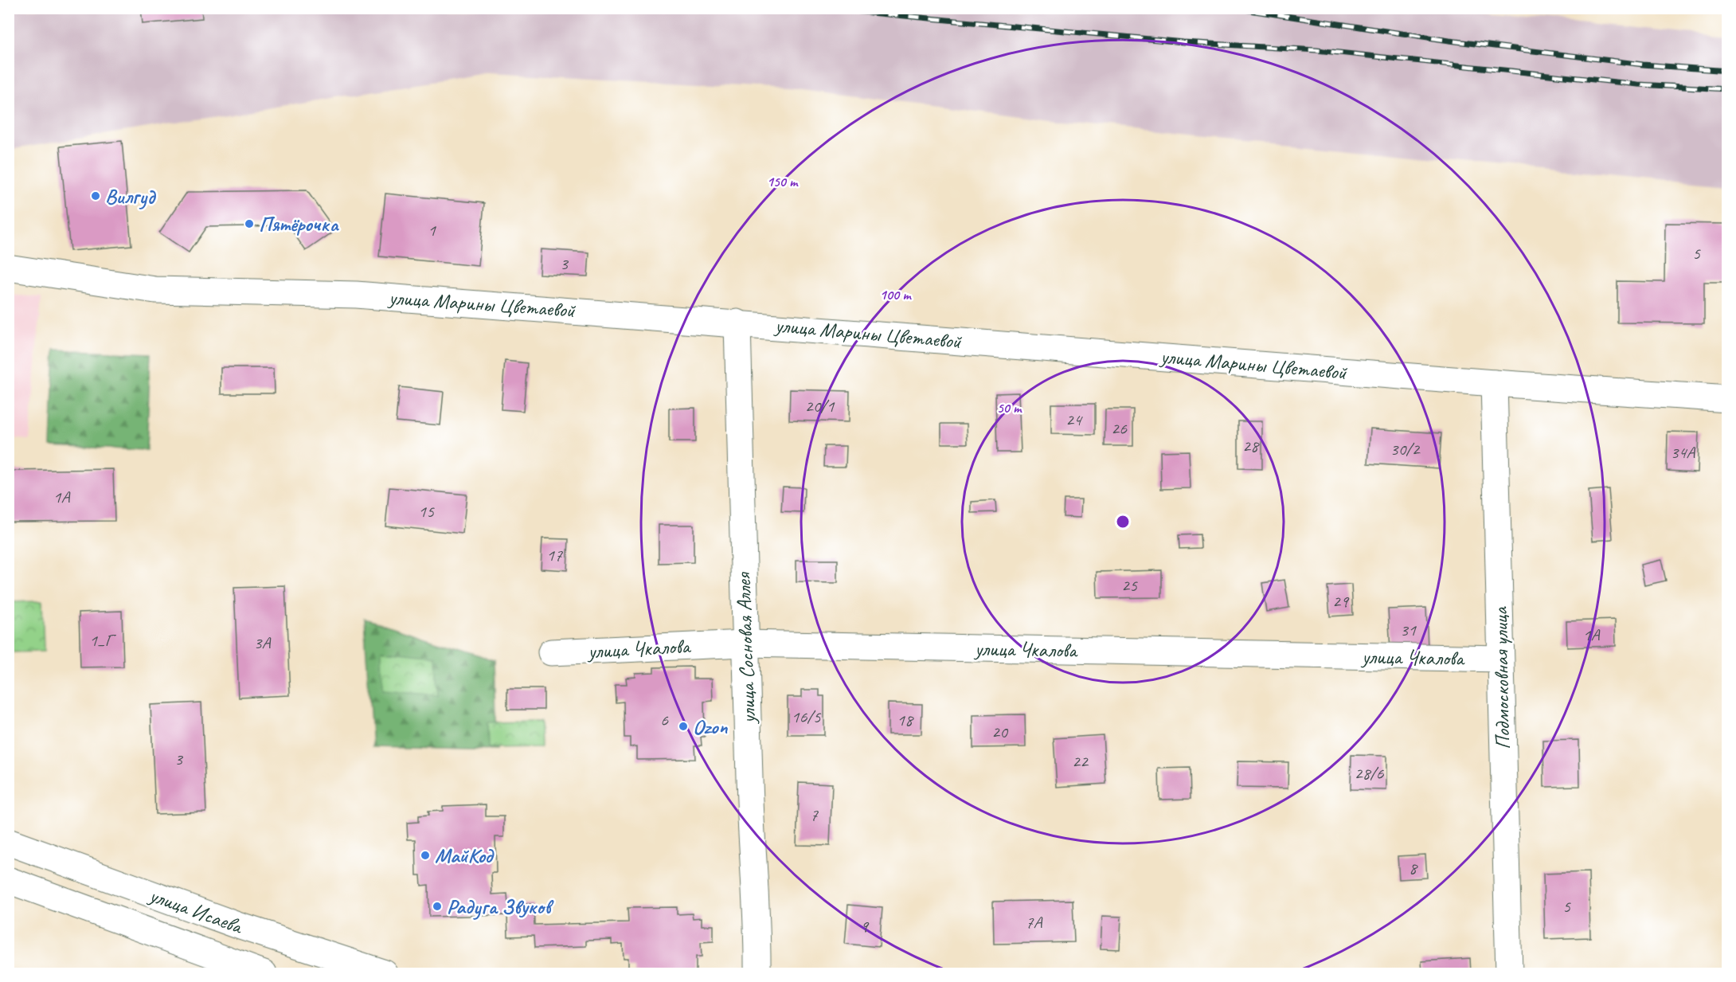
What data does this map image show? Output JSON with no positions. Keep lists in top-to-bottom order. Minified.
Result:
{"streets":{"street":["улица Марины Цветаевой","улица Чкалова","улица Сосновая Аллея","Подмосковная улица","улица Исаева"]},"crossings":[["улица Марины Цветаевой","улица Сосновая Аллея"],["улица Марины Цветаевой","Подмосковная улица"],["улица Чкалова","улица Сосновая Аллея"],["улица Чкалова","Подмосковная улица"]],"places":["Вилгуд","Пятёрочка","Ozon","МайКод","Радуга Звуков"],"house_numbers":["1","5","3","20/1","24","26","28","30/2","34А","1А","15","17","25","29","31","1А","1_Г","3А","16/5","6","18","20","3","22","28/6","7","8","5","7А","9"],"rings":["150 m","100 m","50 m"]}
